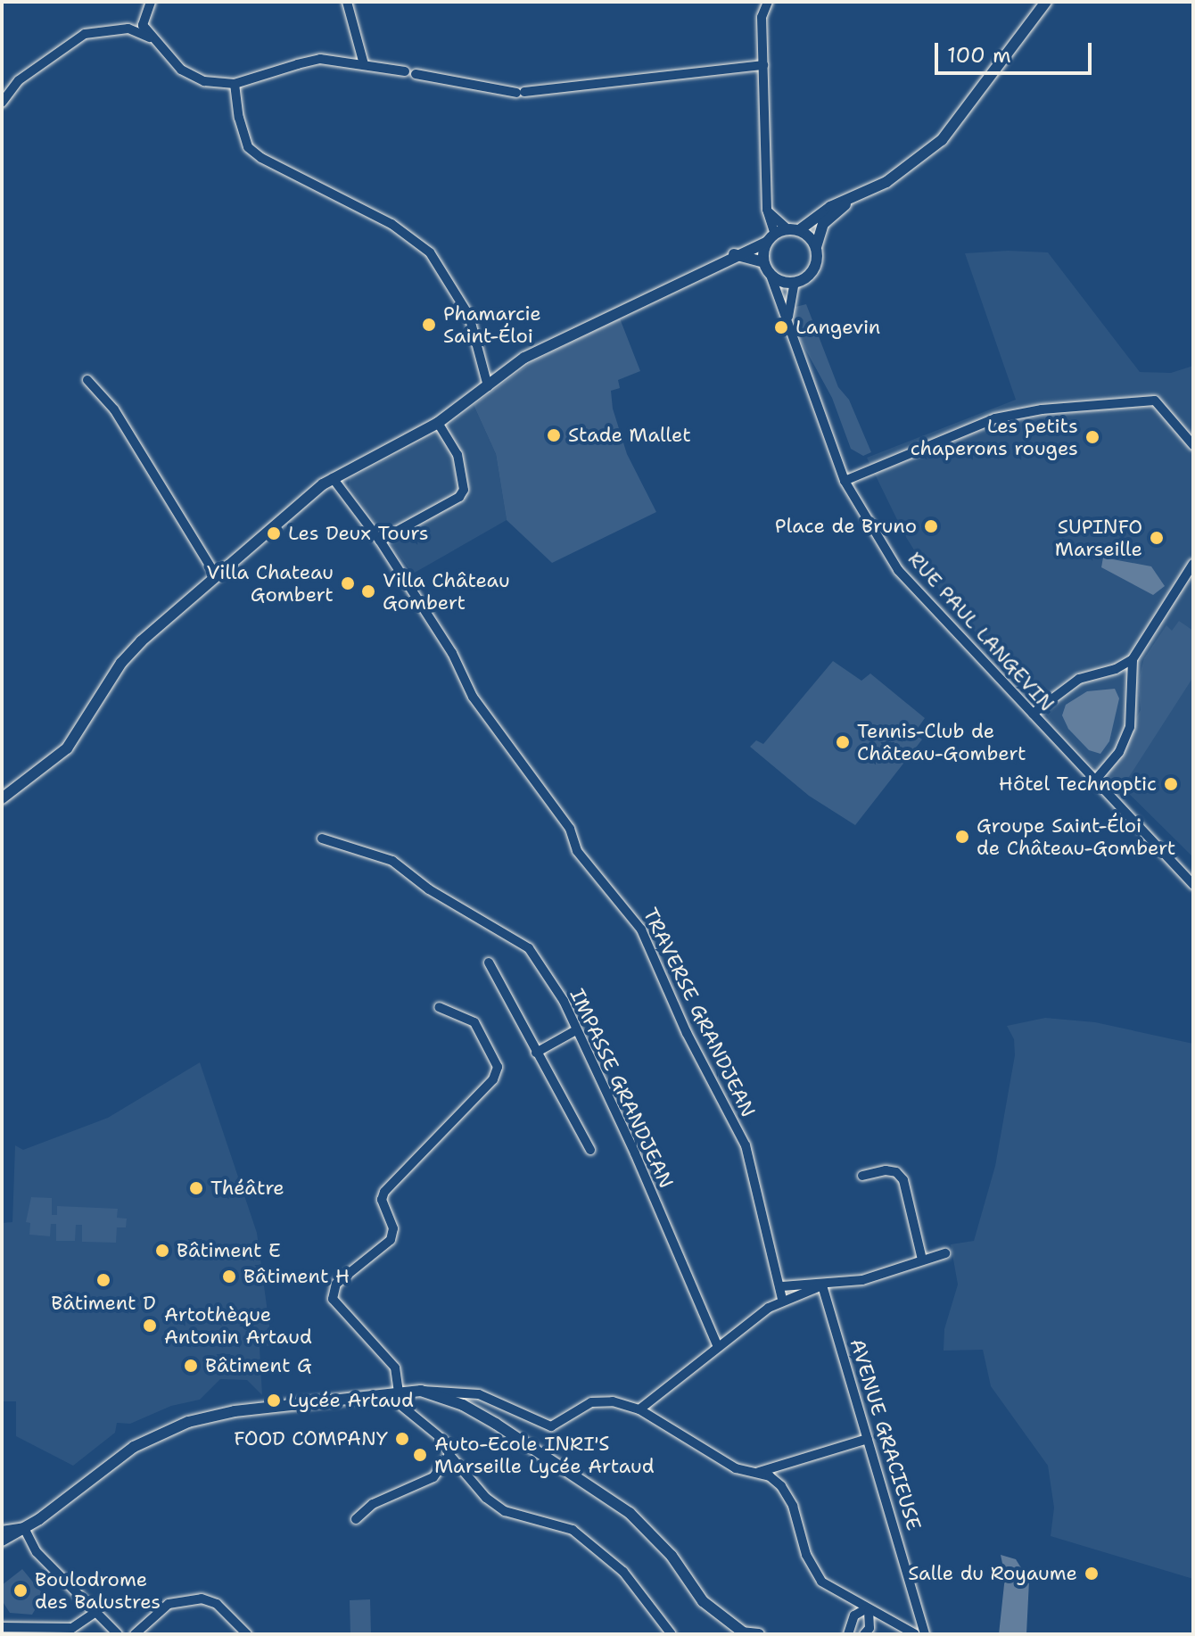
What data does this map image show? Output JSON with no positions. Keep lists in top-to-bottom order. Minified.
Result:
{"streets":{"street":["RUE PAUL LANGEVIN","TRAVERSE GRANDJEAN","IMPASSE GRANDJEAN","AVENUE GRACIEUSE"]},"places":["Phamarcie Saint-Éloi","Langevin","Stade Mallet","Les petits chaperons rouges","Place de Bruno","Les Deux Tours","SUPINFO Marseille","Villa Chateau Gombert","Villa Château Gombert","Tennis-Club de Château-Gombert","Hôtel Technoptic","Groupe Saint-Éloi de Château-Gombert","Théâtre","Bâtiment E","Bâtiment H","Bâtiment D","Artothèque Antonin Artaud","Bâtiment G","Lycée Artaud","FOOD COMPANY","Auto-Ecole INRI'S Marseille Lycée Artaud","Salle du Royaume","Boulodrome des Balustres"],"scale_bar":"100 m"}
